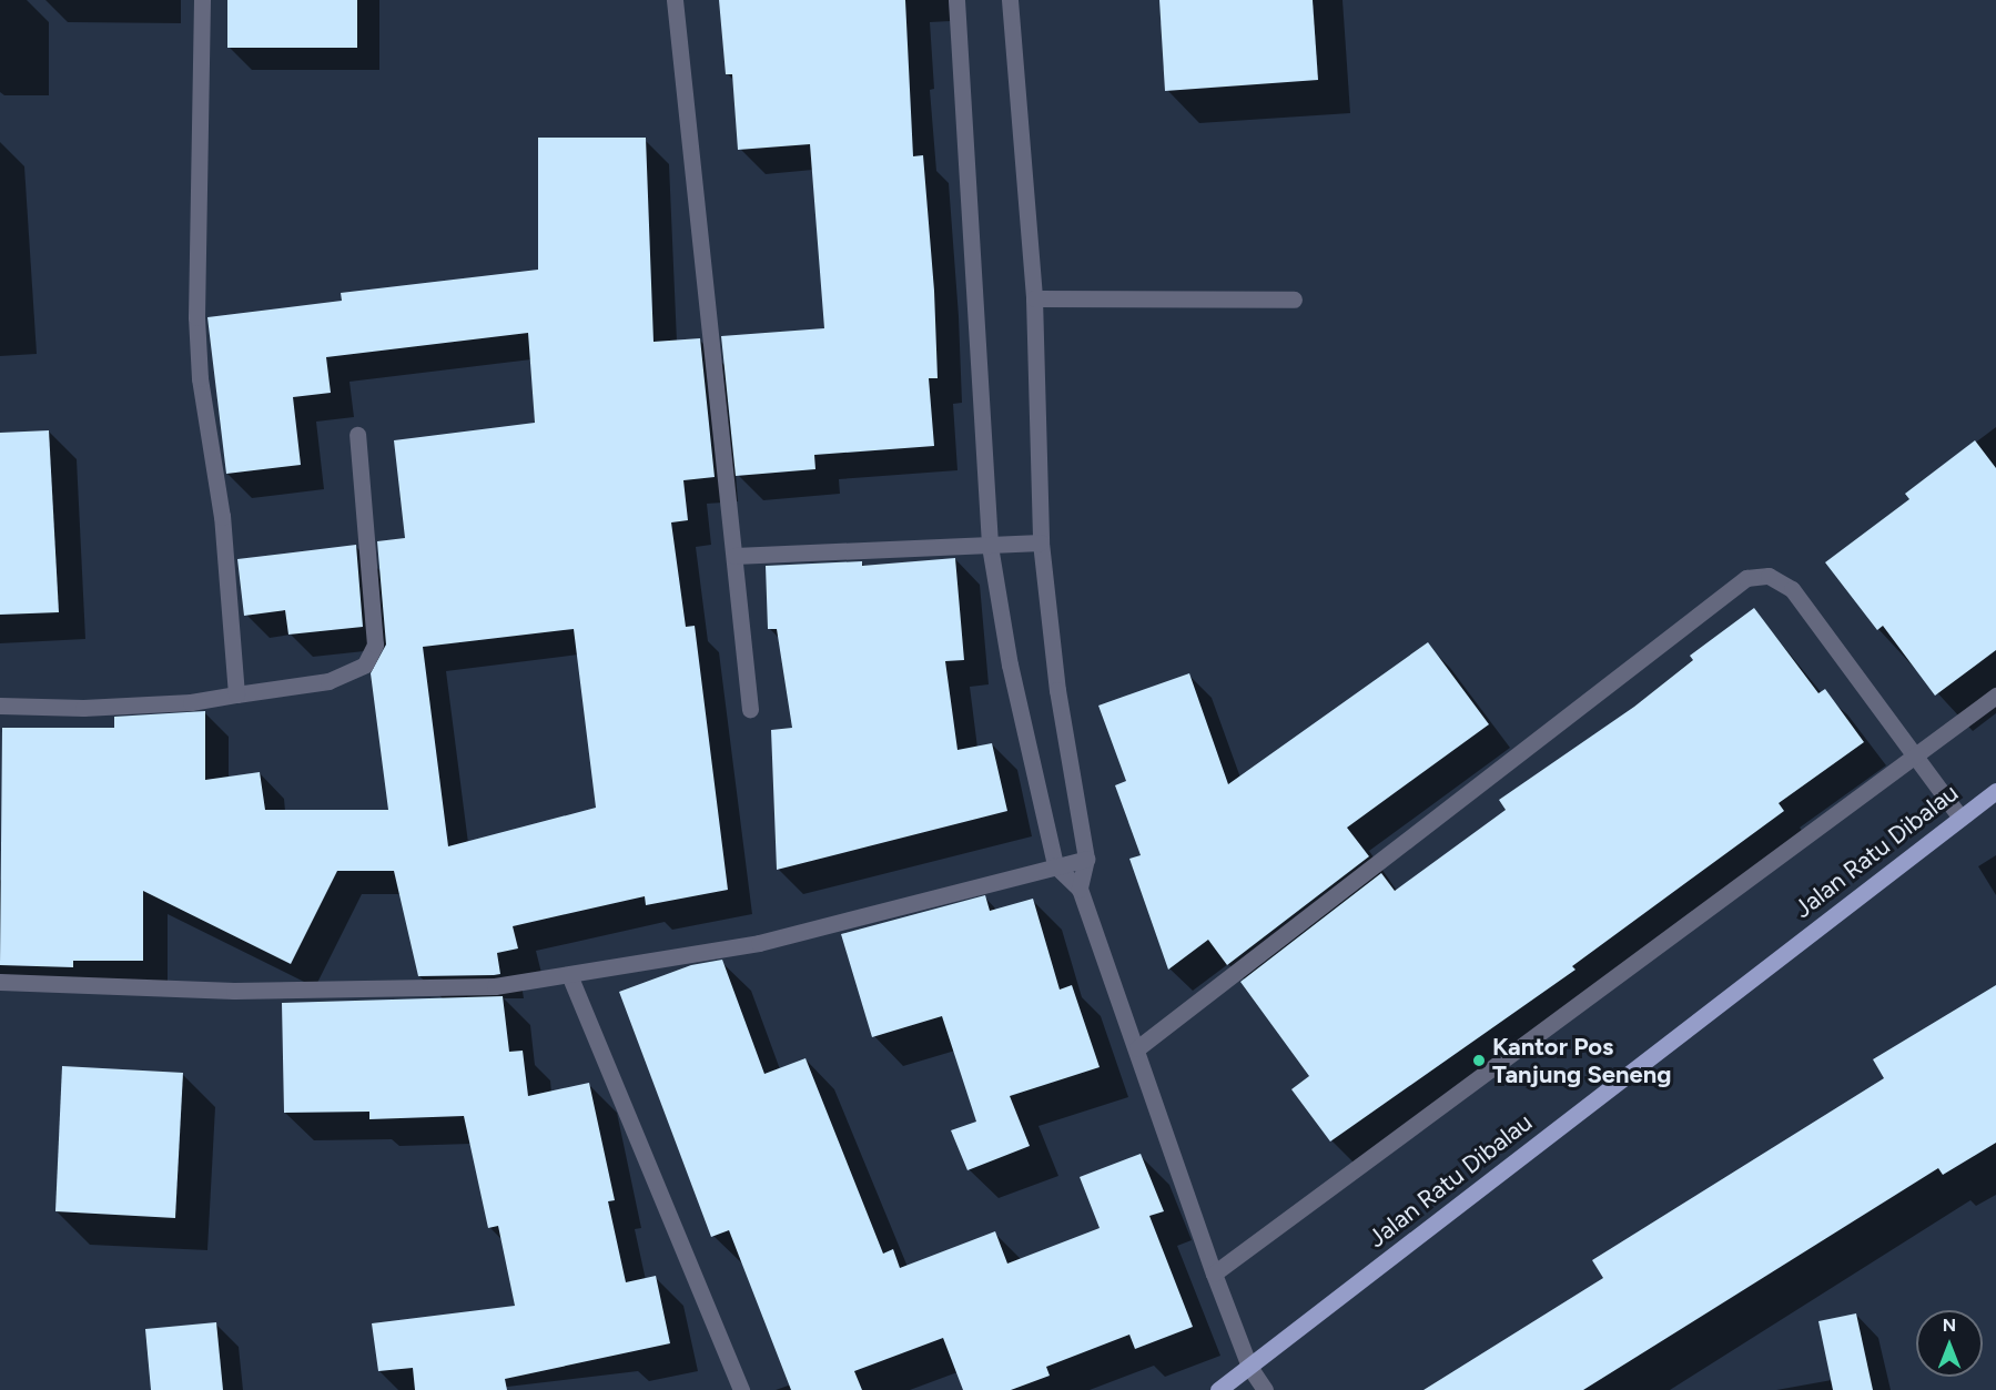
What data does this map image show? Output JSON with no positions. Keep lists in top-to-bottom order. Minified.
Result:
{"streets":{"main road":["Jalan Ratu Dibalau"]},"places":["Kantor Pos Tanjung Seneng"],"north":"top"}
